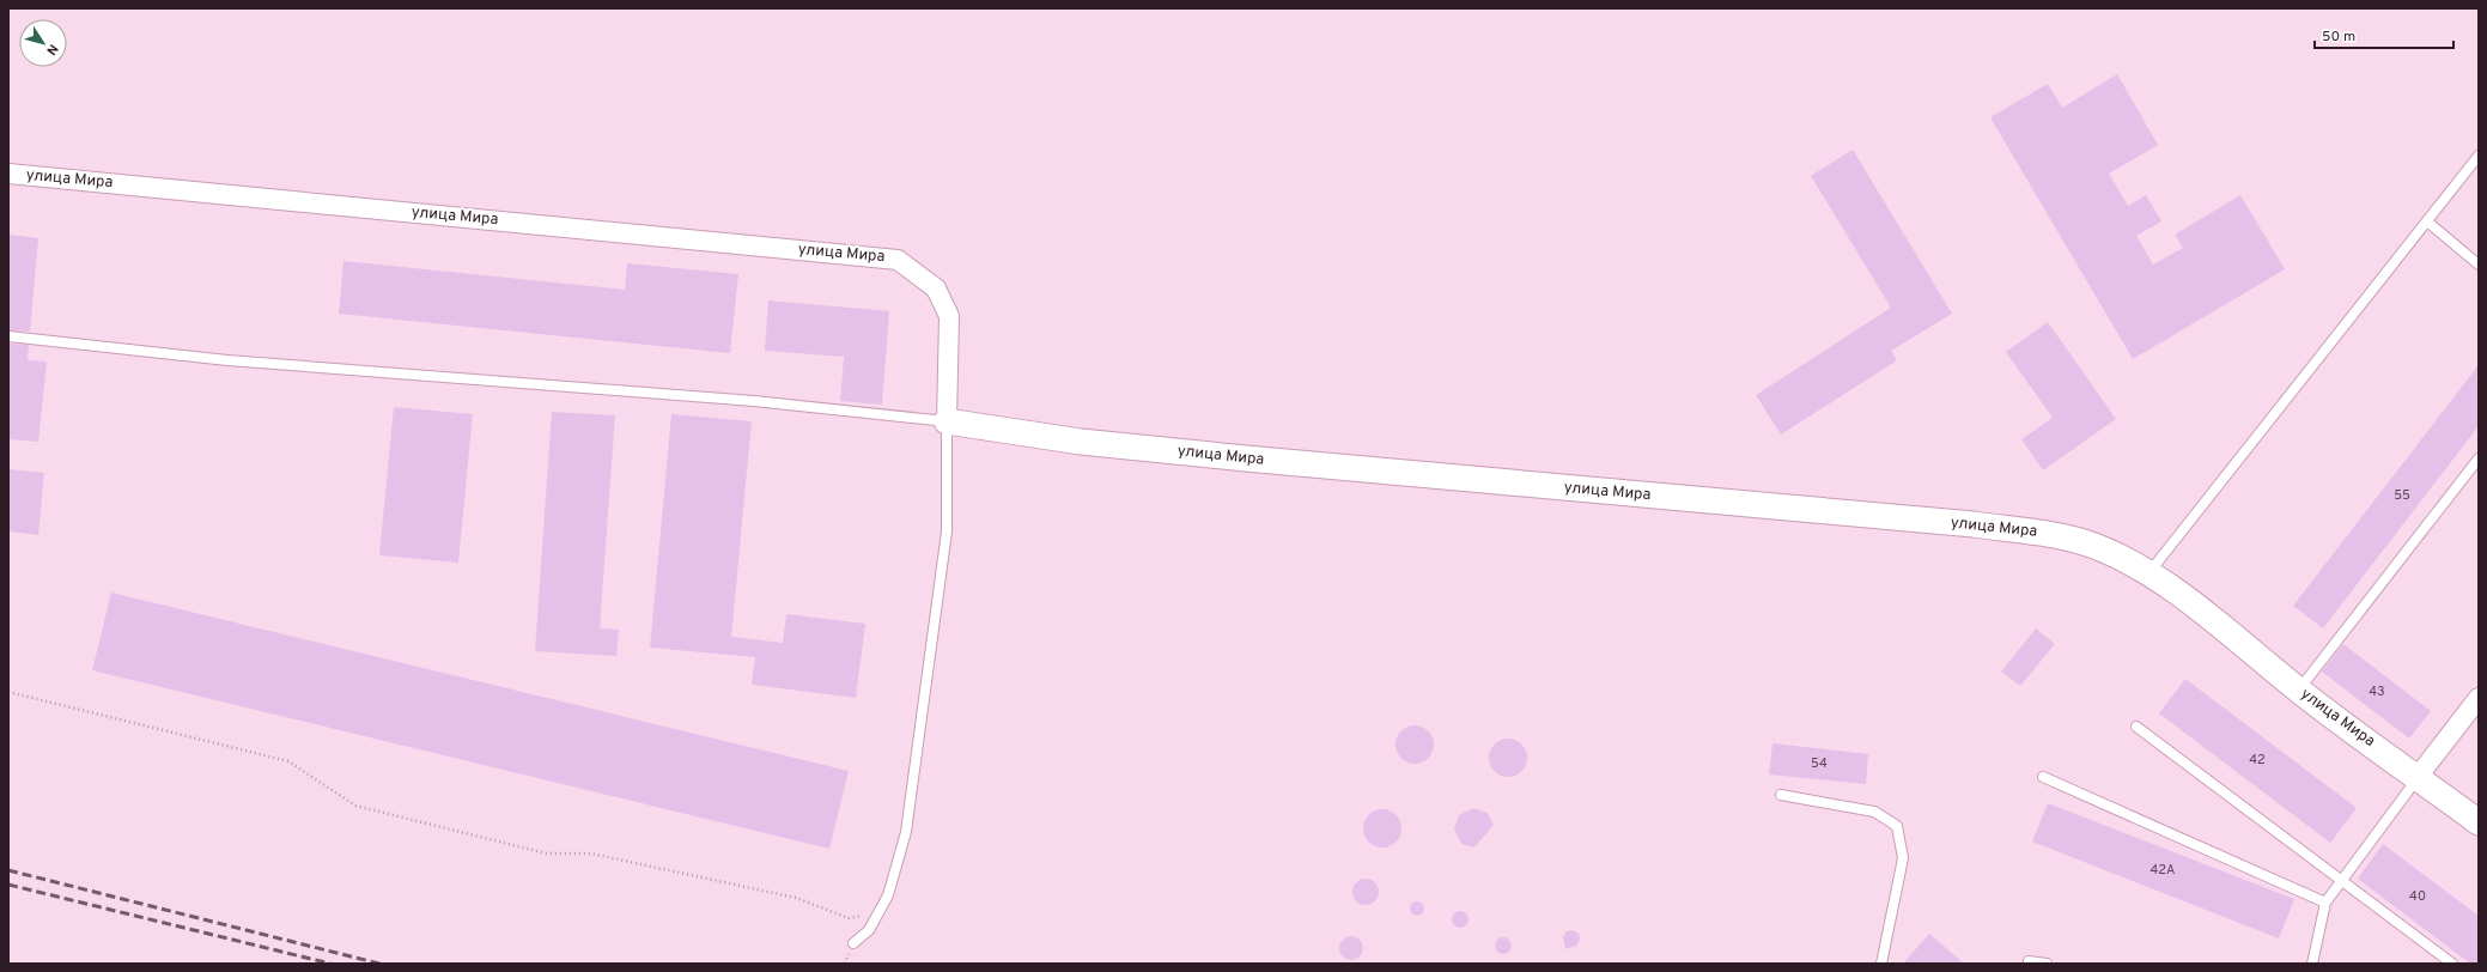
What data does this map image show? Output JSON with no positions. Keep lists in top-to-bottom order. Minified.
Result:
{"streets":{"street":["улица Мира"]},"house_numbers":["55","43","42","54","42А","40"],"scale_bar":"50 m","north":"bottom right"}
